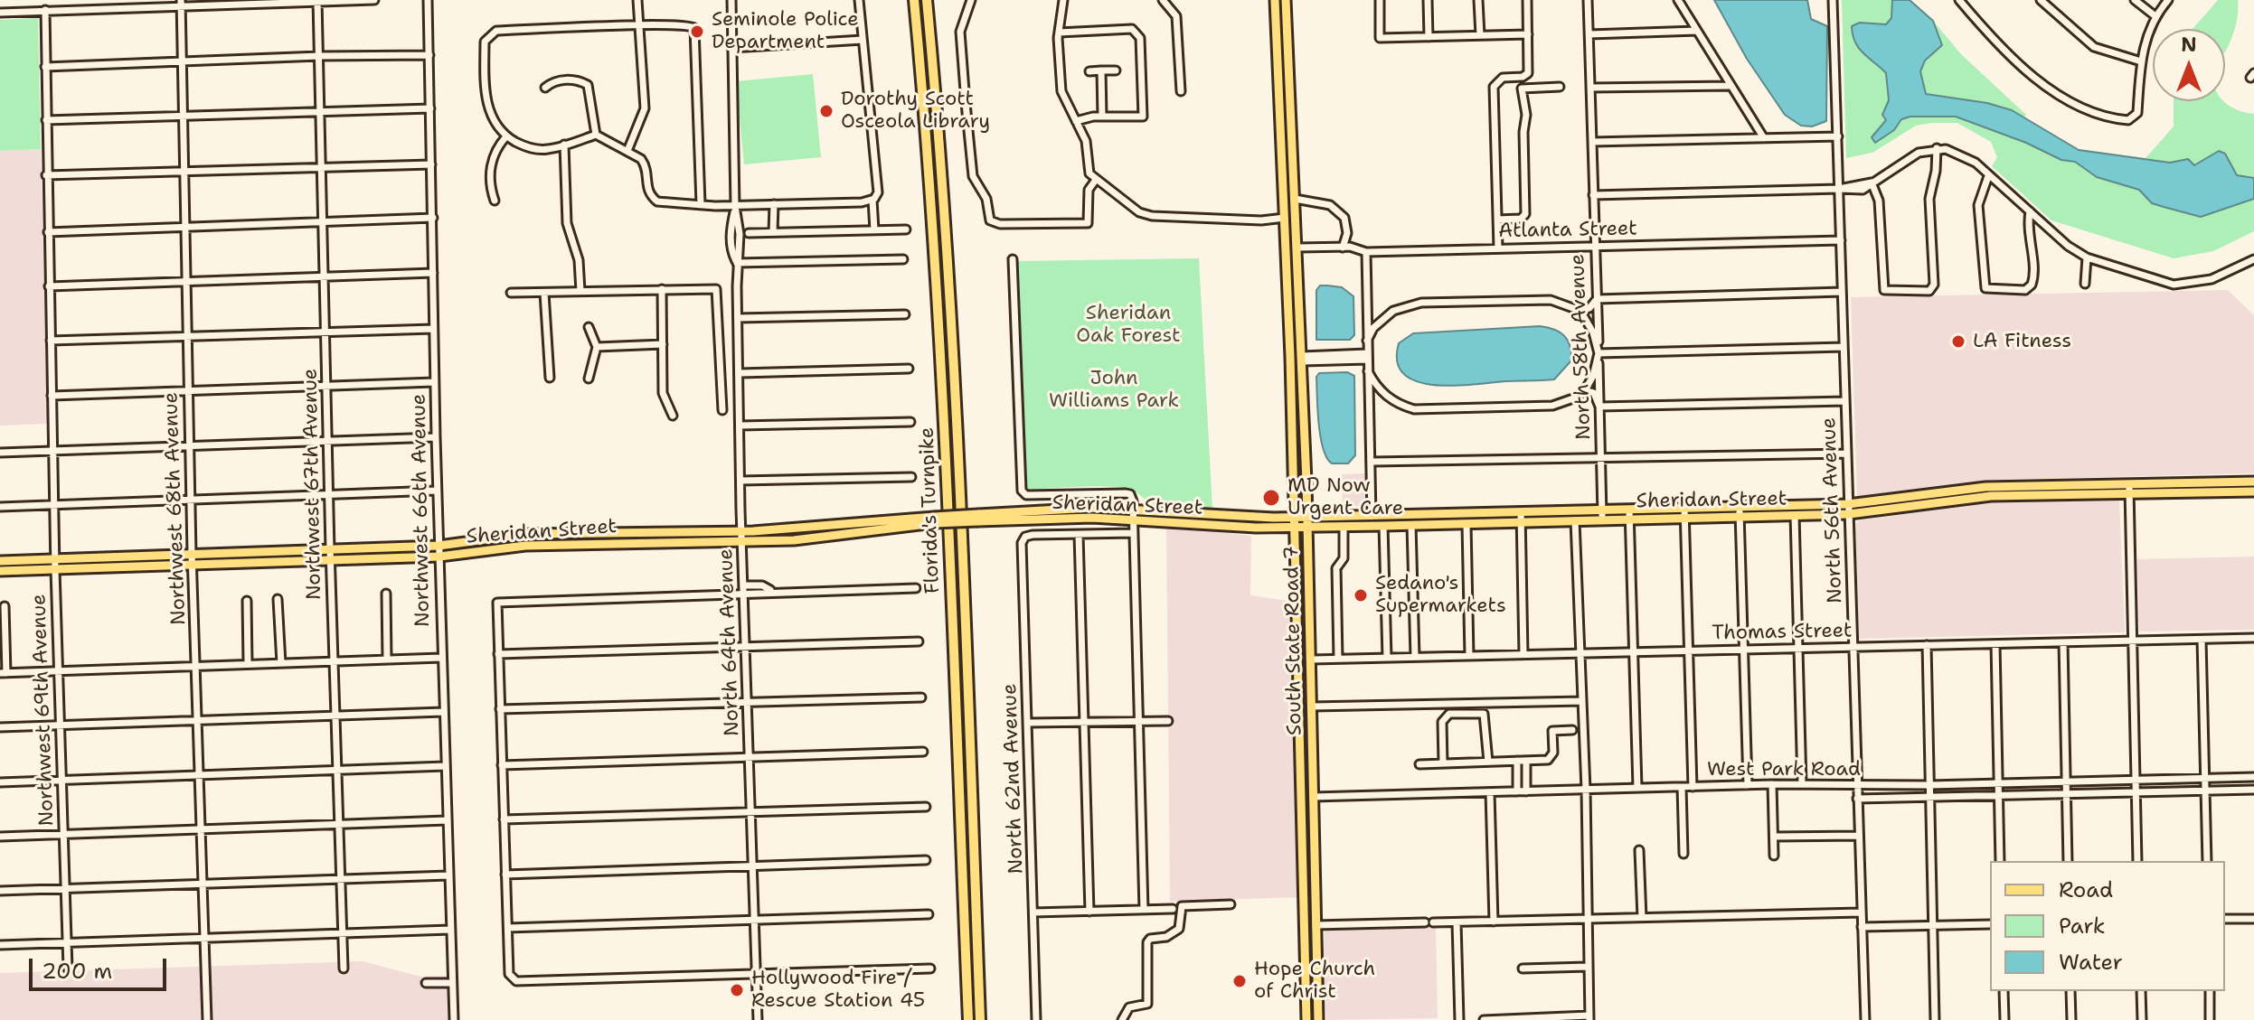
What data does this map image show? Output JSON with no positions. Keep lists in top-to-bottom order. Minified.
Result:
{"streets":{"highway":["Florida's Turnpike"],"main road":["Sheridan Street","South State Road 7"],"street":["Atlanta Street","North 58th Avenue","Northwest 67th Avenue","Northwest 68th Avenue","Northwest 66th Avenue","North 56th Avenue","Thomas Street","North 64th Avenue","Northwest 69th Avenue","West Park Road","North 62nd Avenue"]},"crossings":[["Atlanta Street","North 58th Avenue"],["Atlanta Street","North 56th Avenue"],["Atlanta Street","South State Road 7"],["North 58th Avenue","Sheridan Street"],["Northwest 67th Avenue","Sheridan Street"],["Sheridan Street","Northwest 68th Avenue"],["Sheridan Street","Northwest 66th Avenue"],["Sheridan Street","North 56th Avenue"],["Sheridan Street","South State Road 7"],["Sheridan Street","North 64th Avenue"],["Sheridan Street","Northwest 69th Avenue"],["Sheridan Street","North 62nd Avenue"],["North 56th Avenue","Thomas Street"],["North 56th Avenue","West Park Road"],["Thomas Street","South State Road 7"],["South State Road 7","West Park Road"]],"parks":["Sheridan Oak Forest","John Williams Park"],"places":["Seminole Police Department","Dorothy Scott Osceola Library","LA Fitness","MD Now Urgent Care","Sedano's Supermarkets","Hope Church of Christ","Hollywood Fire / Rescue Station 45"],"legend":["Road","Park","Water"],"scale_bar":"200 m","north":"top"}
